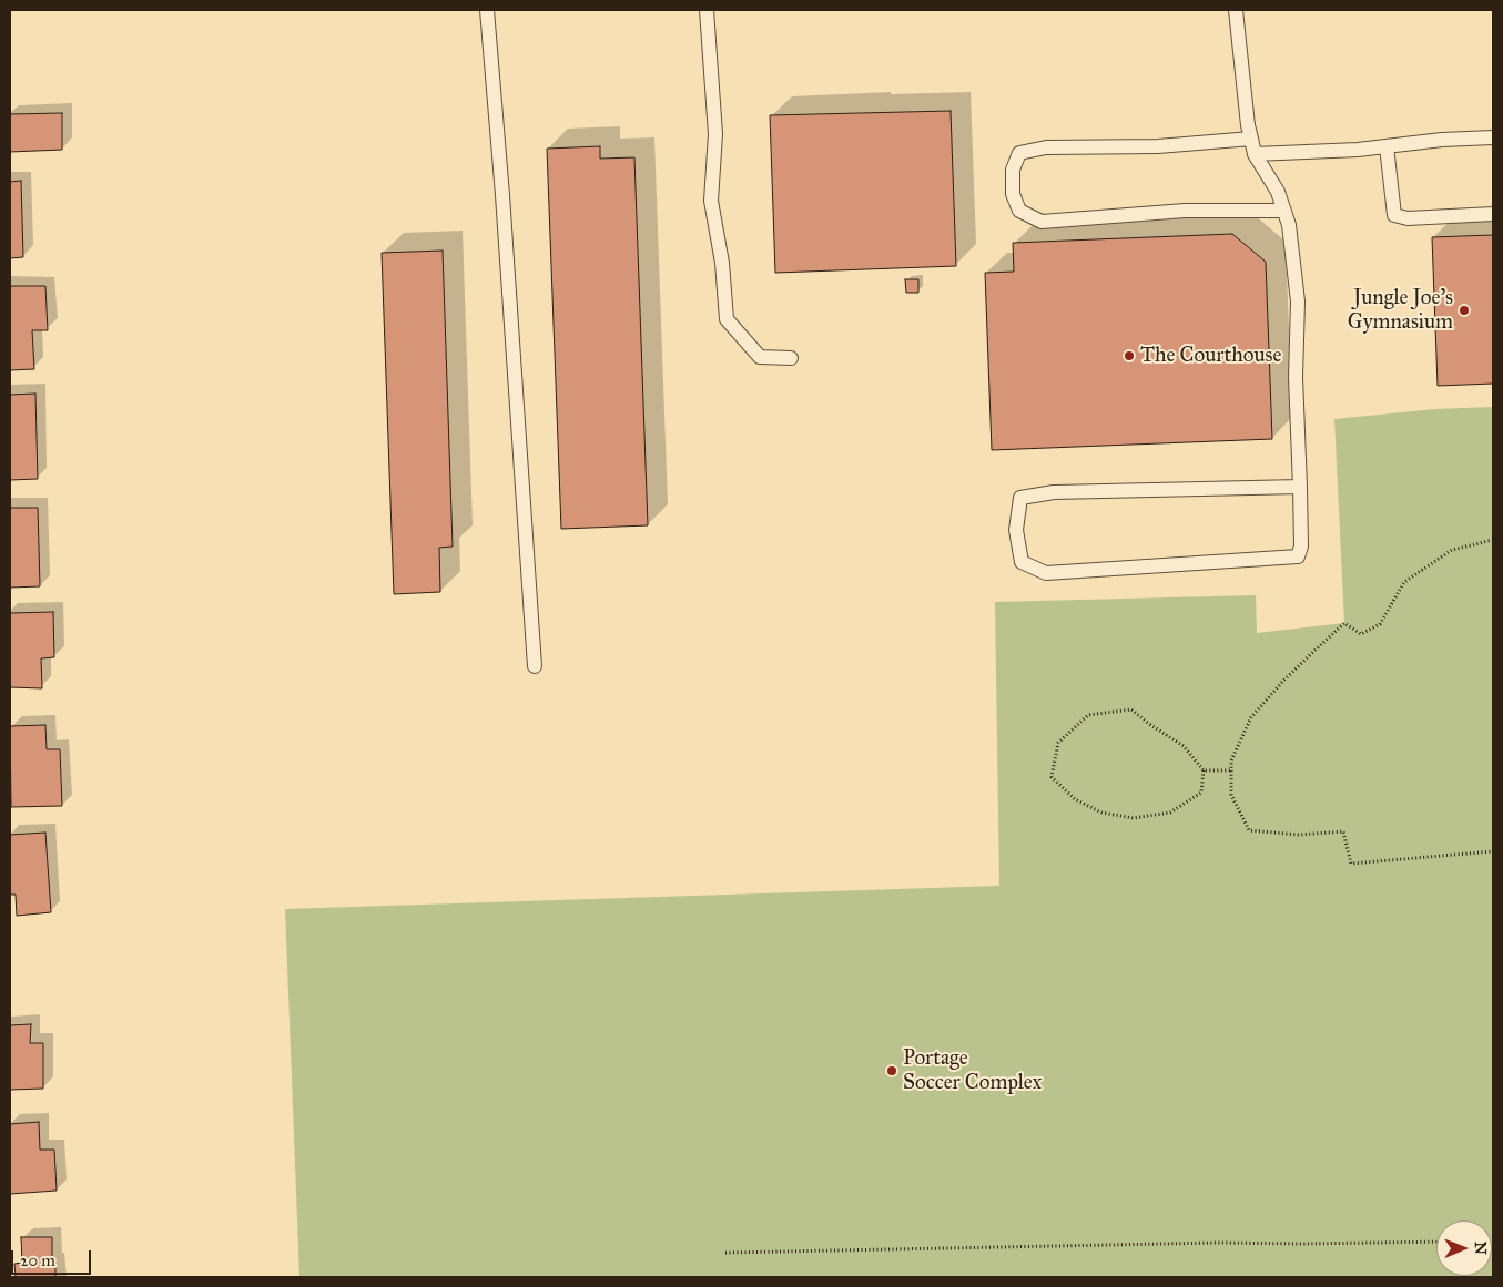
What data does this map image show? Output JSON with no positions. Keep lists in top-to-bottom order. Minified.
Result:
{"places":["Jungle Joe's Gymnasium","The Courthouse","Portage Soccer Complex"],"scale_bar":"20 m","north":"right"}
